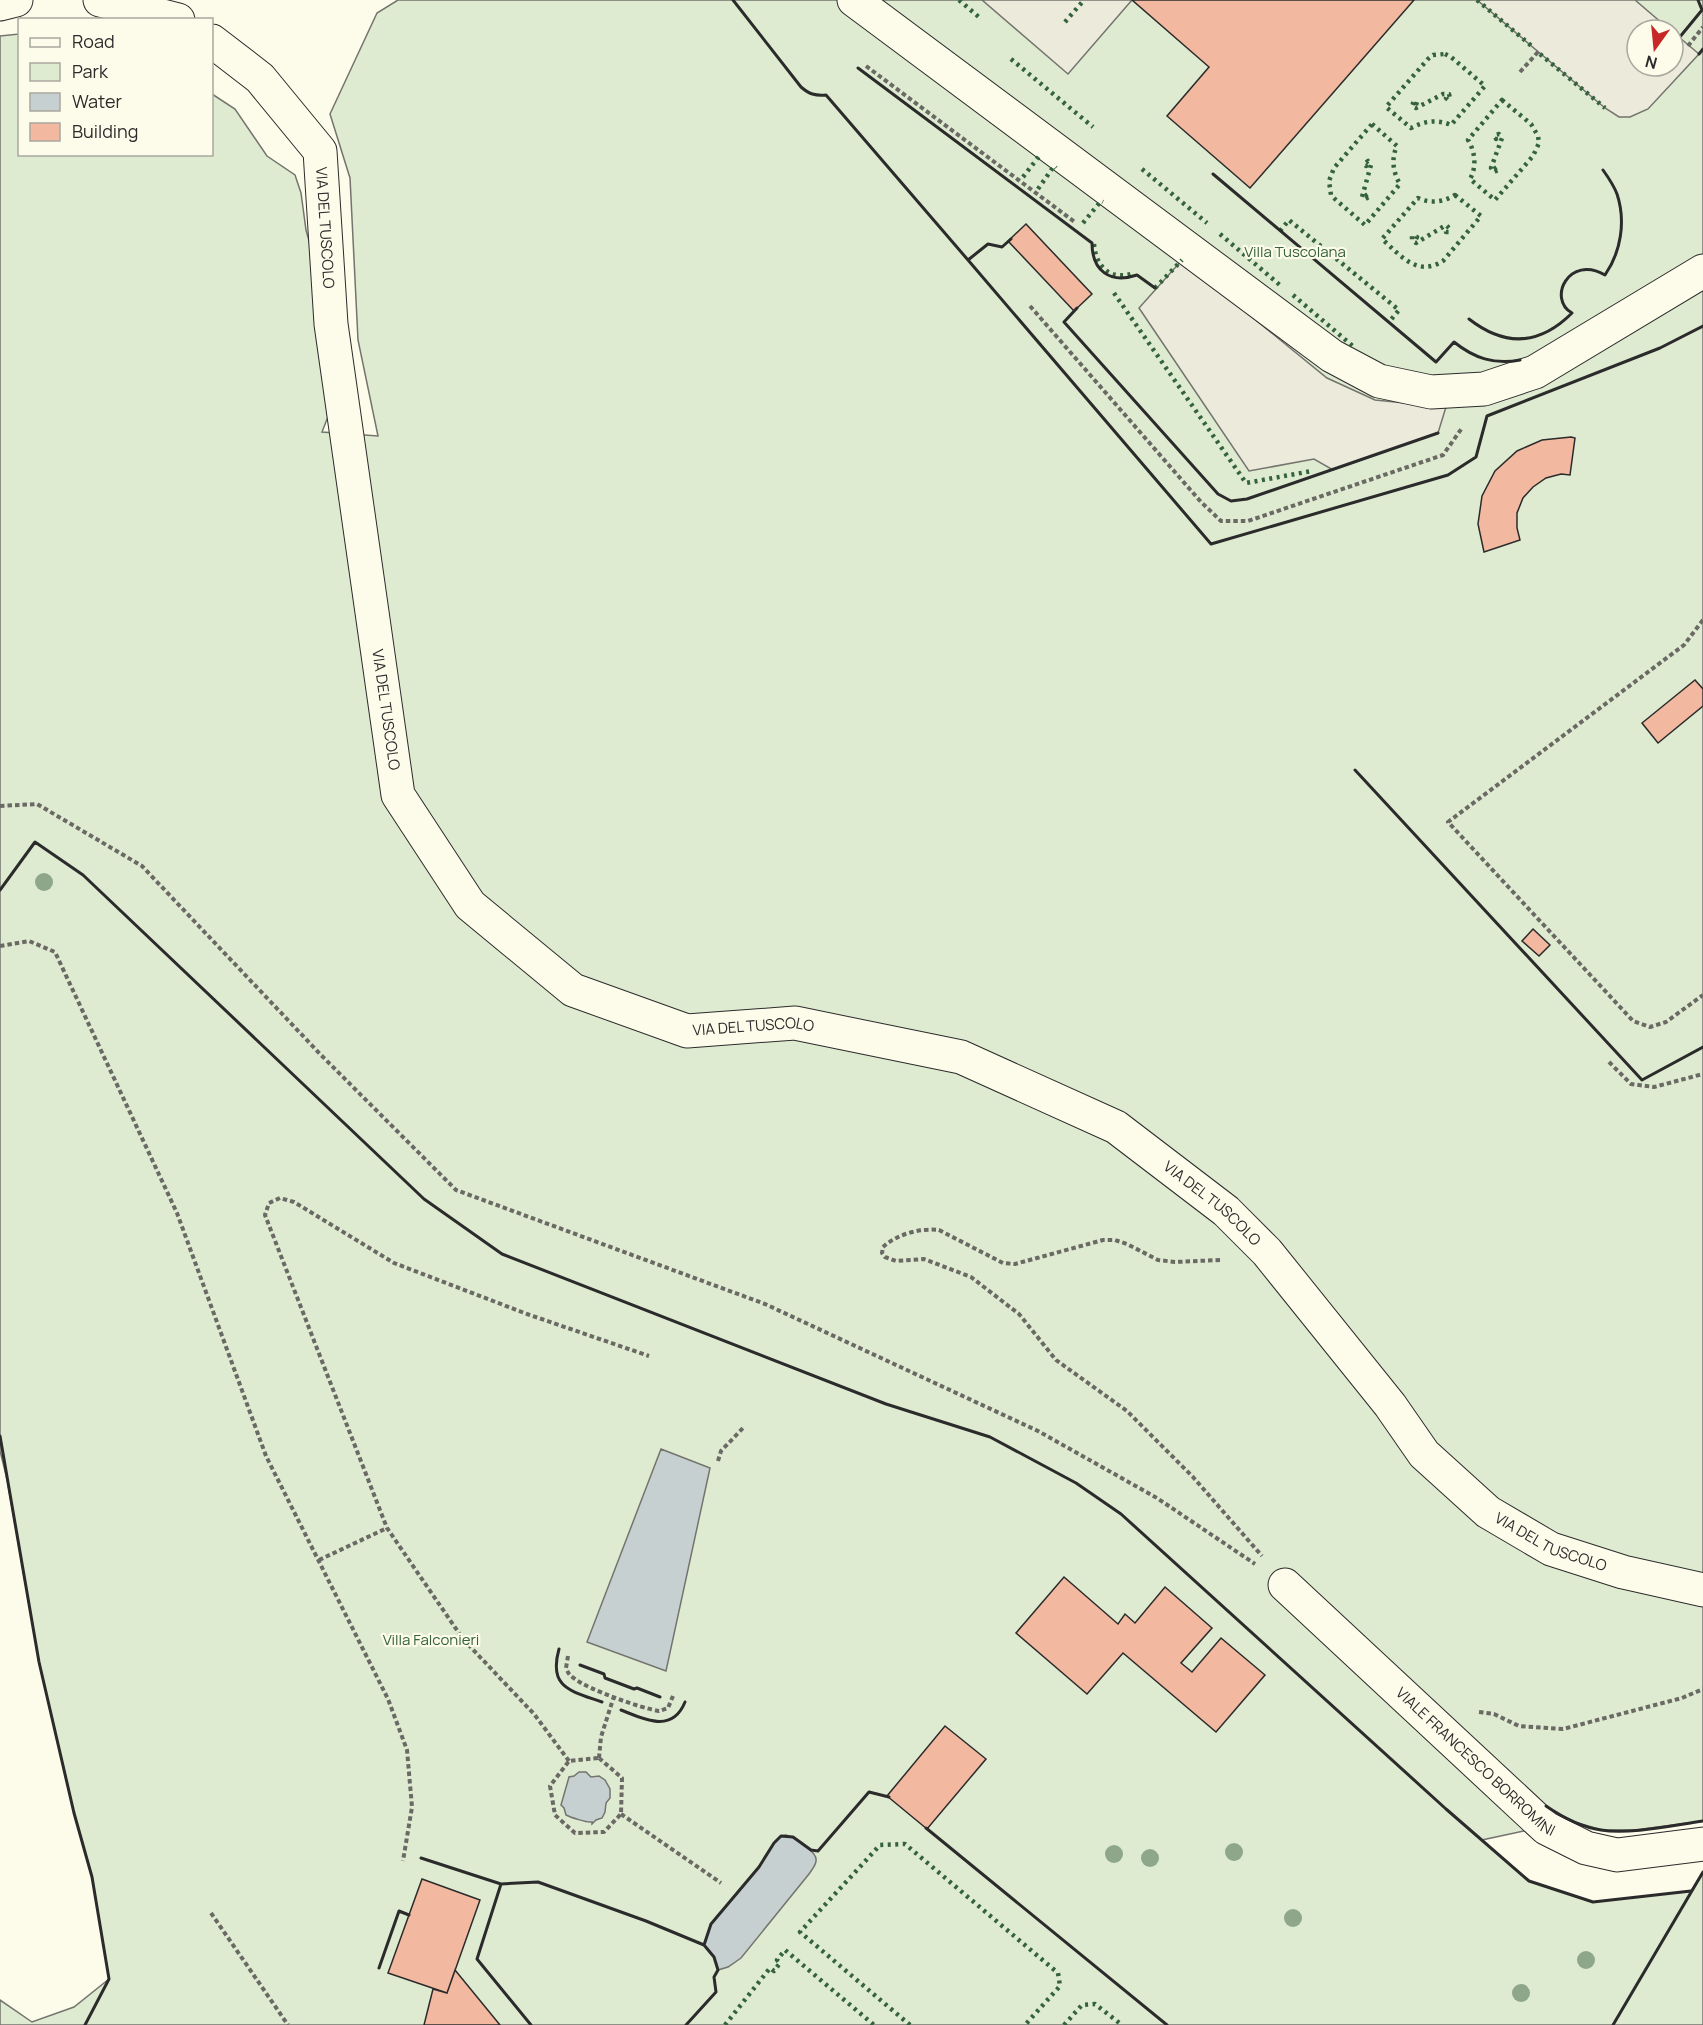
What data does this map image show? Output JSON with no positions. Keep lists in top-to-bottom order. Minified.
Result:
{"streets":{"street":["VIA DEL TUSCOLO","VIALE FRANCESCO BORROMINI"]},"parks":["Villa Tuscolana","Villa Falconieri"],"legend":["Road","Park","Water","Building"],"north":"bottom"}
